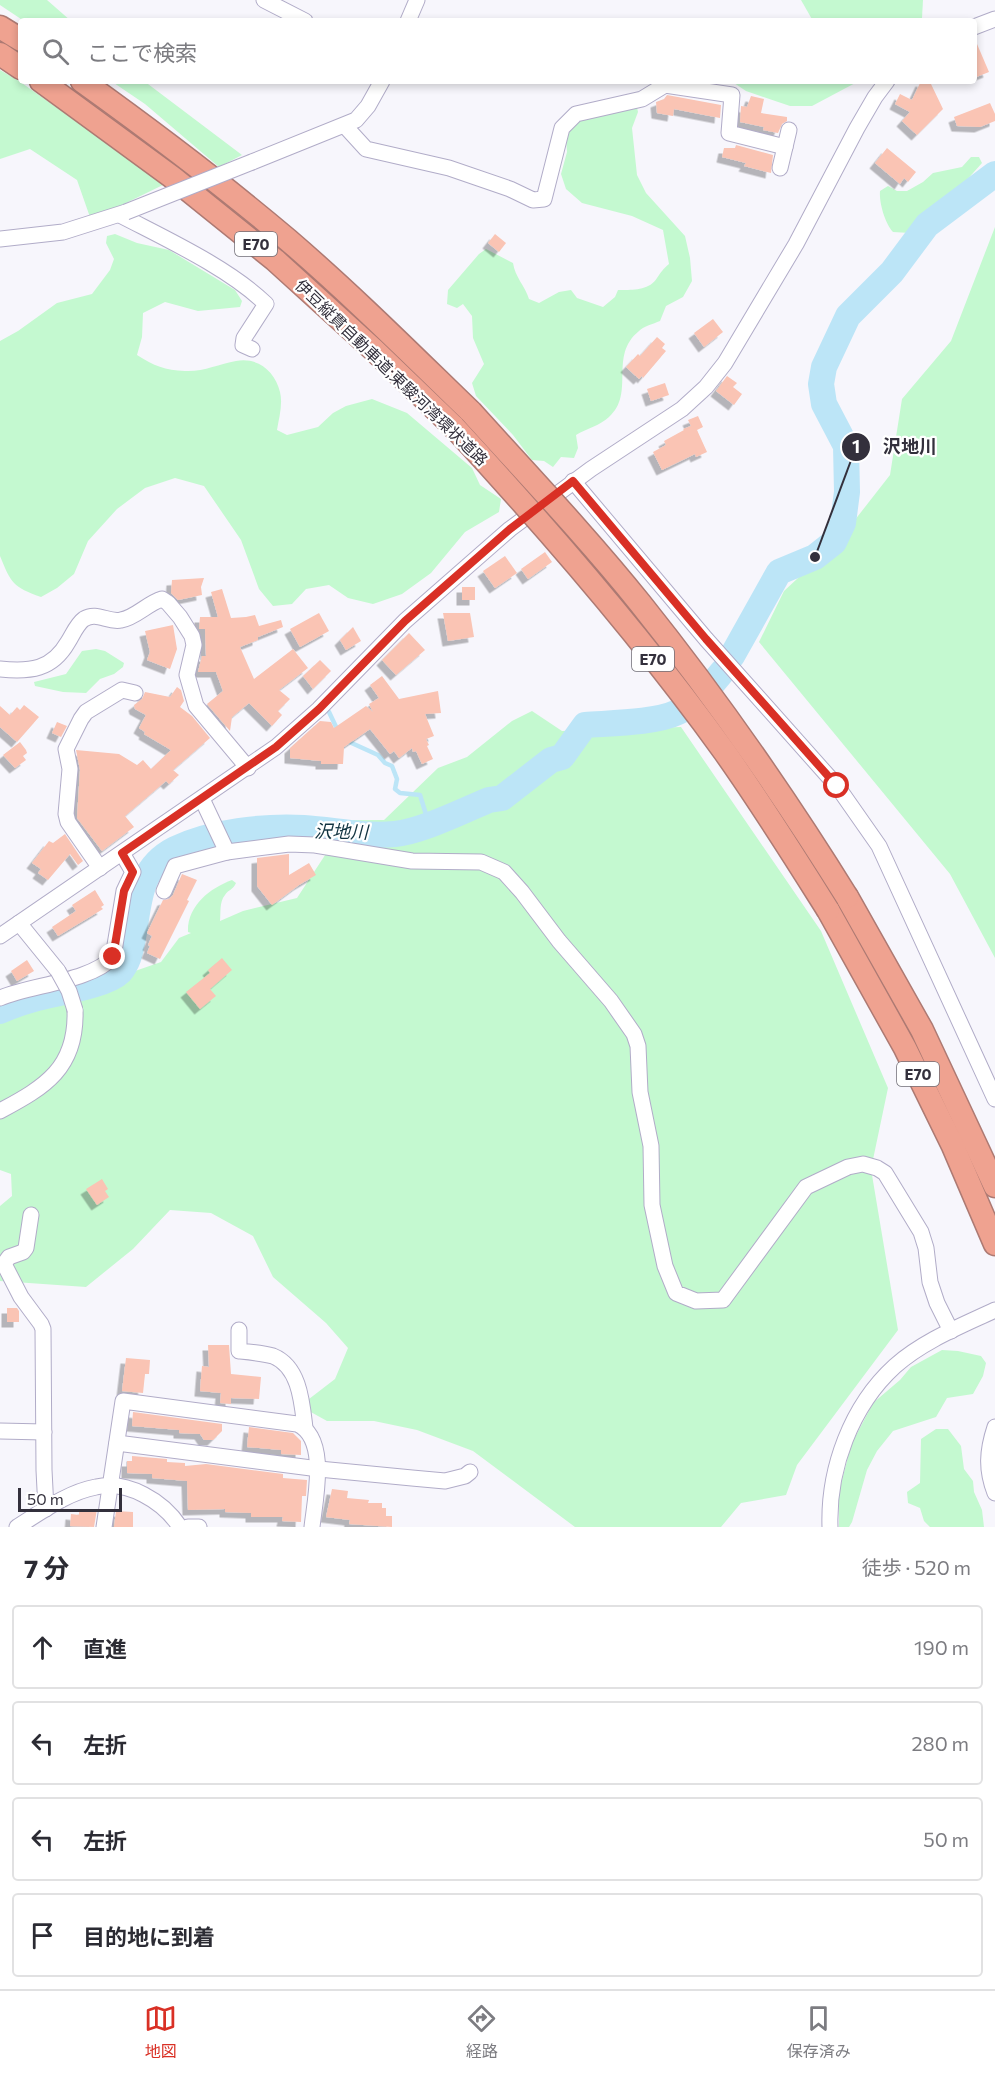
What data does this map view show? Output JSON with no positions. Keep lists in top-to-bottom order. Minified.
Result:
{"streets":{"highway":["E70","伊豆縦貫自動車道;東駿河湾環状道路"]},"water":["沢地川"],"places":["沢地川"],"scale_bar":"50 m","page":{"search":"ここで検索","scale":"50 m","heading":["7 分","徒歩 · 520 m"],"list":[["直進","190 m"],["左折","280 m"],["左折","50 m"],"目的地に到着"],"nav":["地図","経路","保存済み"]}}
